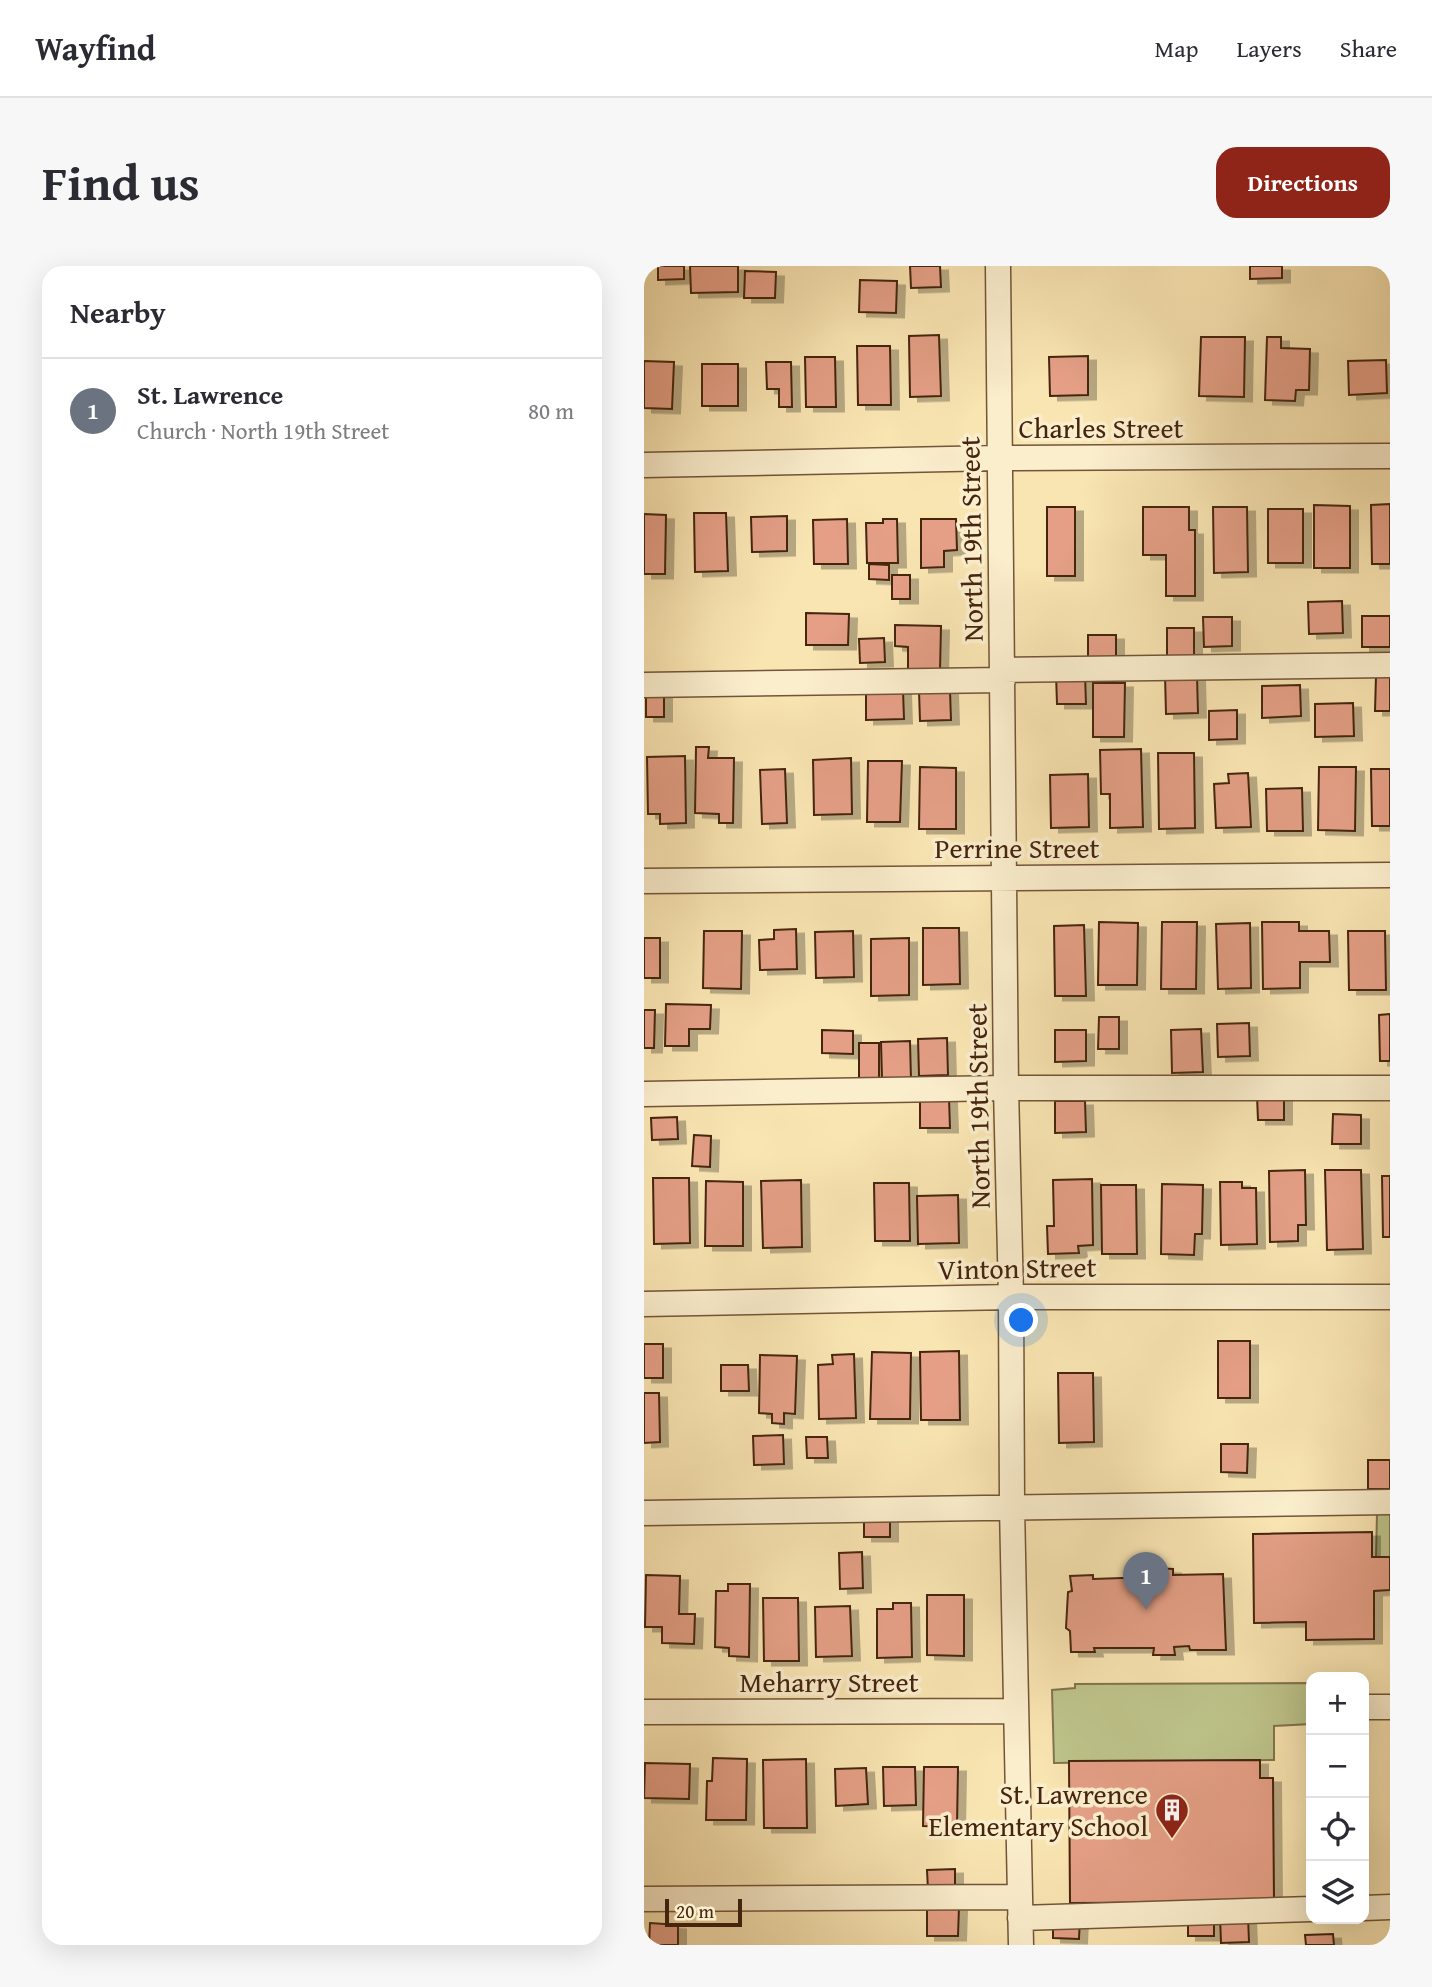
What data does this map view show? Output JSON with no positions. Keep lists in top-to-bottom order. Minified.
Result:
{"streets":{"street":["Charles Street","North 19th Street","Perrine Street","Vinton Street","Meharry Street"]},"crossings":[["Charles Street","North 19th Street"],["North 19th Street","Perrine Street"],["North 19th Street","Vinton Street"],["North 19th Street","Meharry Street"]],"places":{"building":["St. Lawrence Elementary School"]},"scale_bar":"20 m","page":{"header":"Wayfind","nav":["Map","Layers","Share"],"title":"Find us","buttons":"Directions","heading":"Nearby","list":[{"mark":"1","name":"St. Lawrence","note":"Church · North 19th Street","value":"80 m"}],"pins":"1","map_buttons":["+","−"],"scale":"20 m"}}
